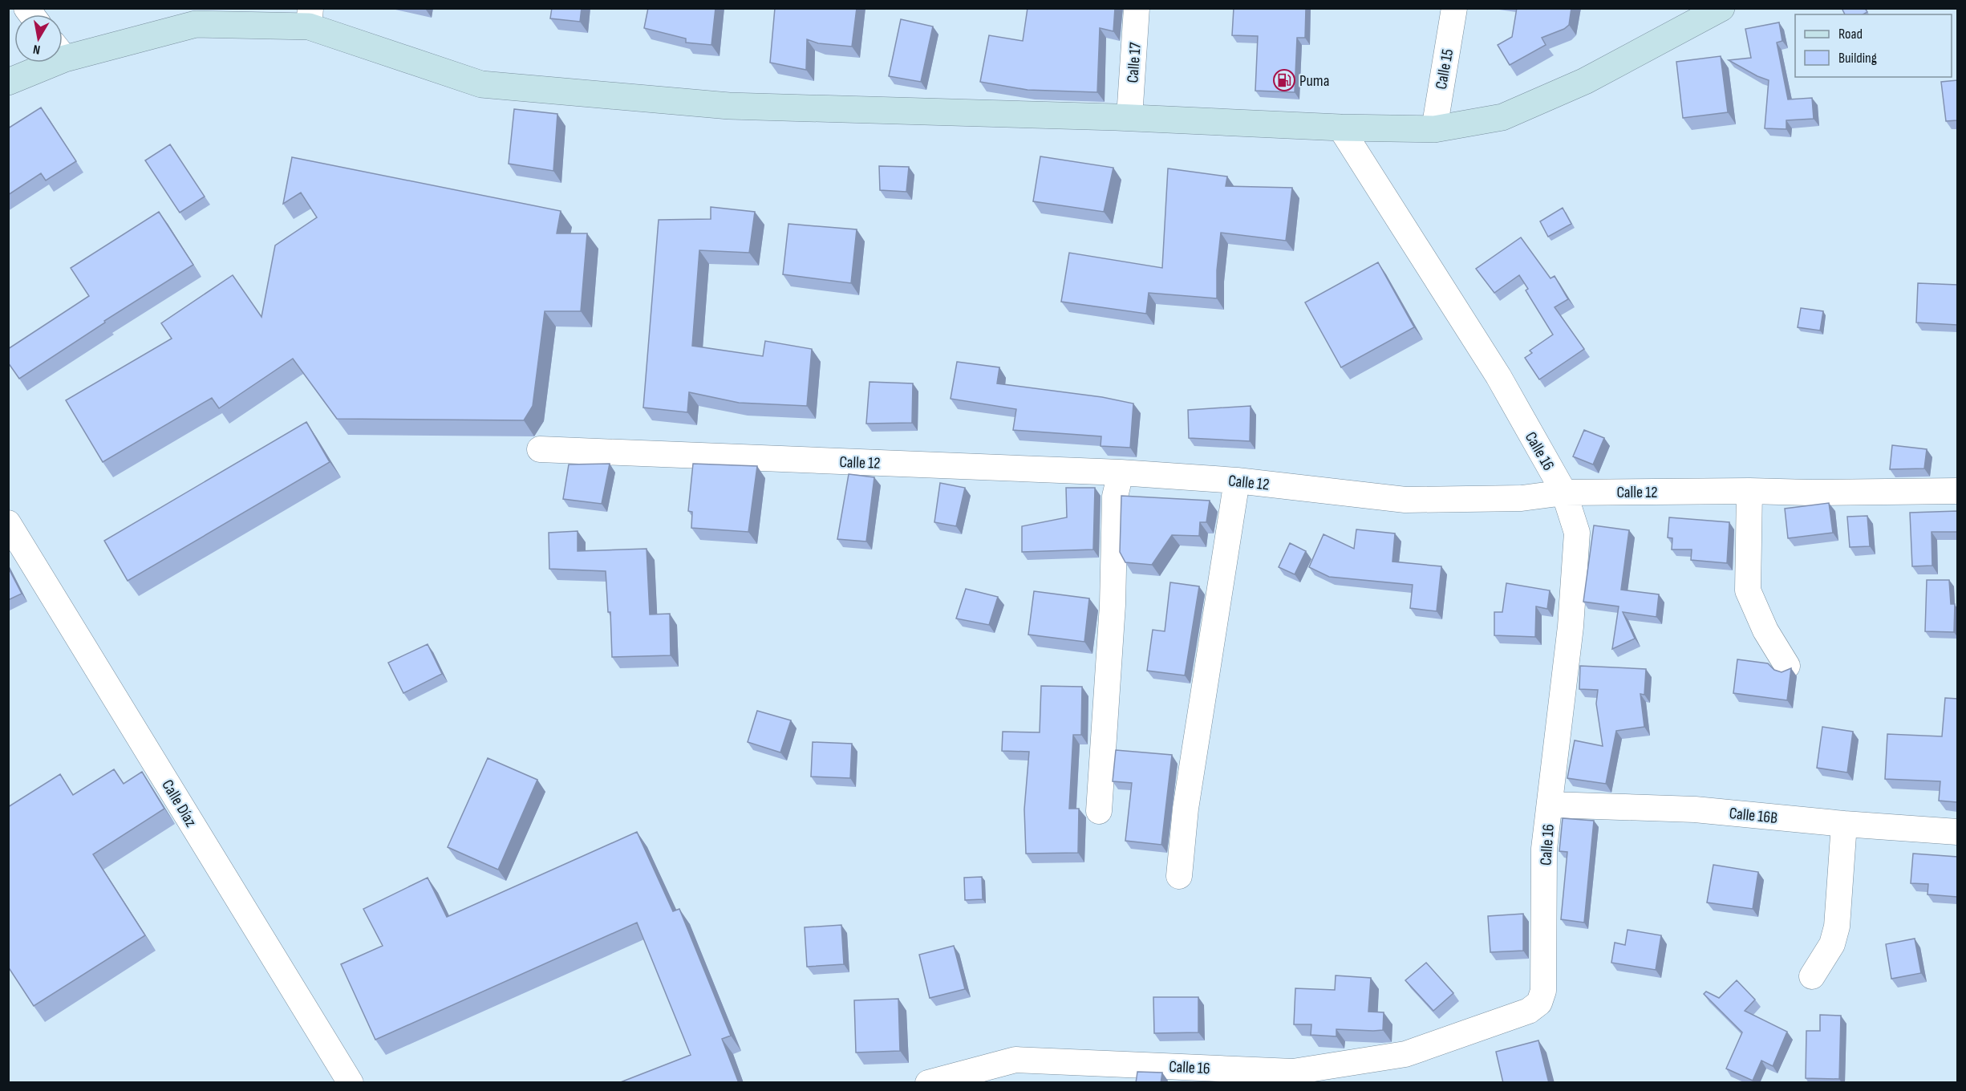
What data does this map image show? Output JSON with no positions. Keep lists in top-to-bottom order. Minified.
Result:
{"streets":{"street":["Calle 17","Calle 15","Calle 16","Calle 12","Calle Díaz","Calle 16B"]},"crossings":[["Calle 16","Calle 12"],["Calle 16","Calle 16B"]],"places":{"fuel station":["Puma"]},"legend":["Road","Building"],"north":"bottom"}
